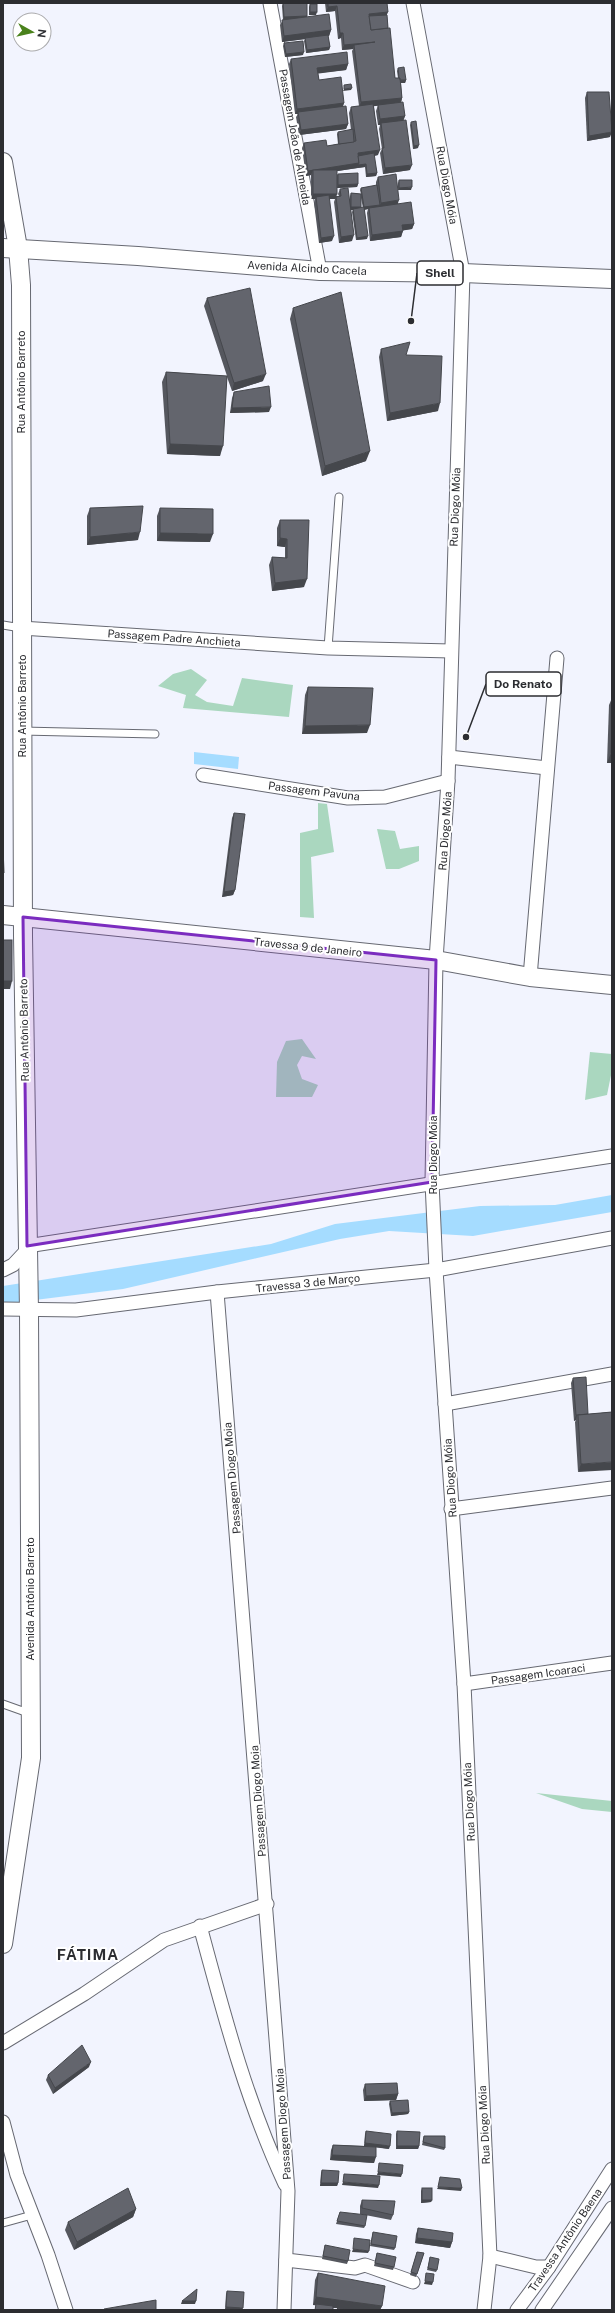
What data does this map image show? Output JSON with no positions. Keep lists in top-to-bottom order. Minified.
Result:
{"streets":{"main road":["Avenida Alcindo Cacela","Rua Antônio Barreto","Travessa 9 de Janeiro","Avenida Antônio Barreto"],"street":["Passagem João de Almeida","Rua Diogo Móia","Passagem Padre Anchieta","Passagem Pavuna","Travessa 3 de Março","Passagem Diogo Moia","Passagem Icoaraci","Travessa Antônio Baena"]},"crossings":[["Passagem João de Almeida","Avenida Alcindo Cacela"],["Rua Diogo Móia","Avenida Alcindo Cacela"],["Rua Diogo Móia","Passagem Padre Anchieta"],["Rua Diogo Móia","Passagem Pavuna"],["Rua Diogo Móia","Travessa 9 de Janeiro"],["Rua Diogo Móia","Travessa 3 de Março"],["Rua Diogo Móia","Passagem Icoaraci"],["Avenida Alcindo Cacela","Rua Antônio Barreto"],["Rua Antônio Barreto","Passagem Padre Anchieta"],["Rua Antônio Barreto","Travessa 9 de Janeiro"],["Rua Antônio Barreto","Avenida Antônio Barreto"],["Travessa 3 de Março","Passagem Diogo Moia"],["Travessa 3 de Março","Avenida Antônio Barreto"]],"districts":["FÁTIMA"],"places":["Shell","Do Renato"],"north":"right"}
